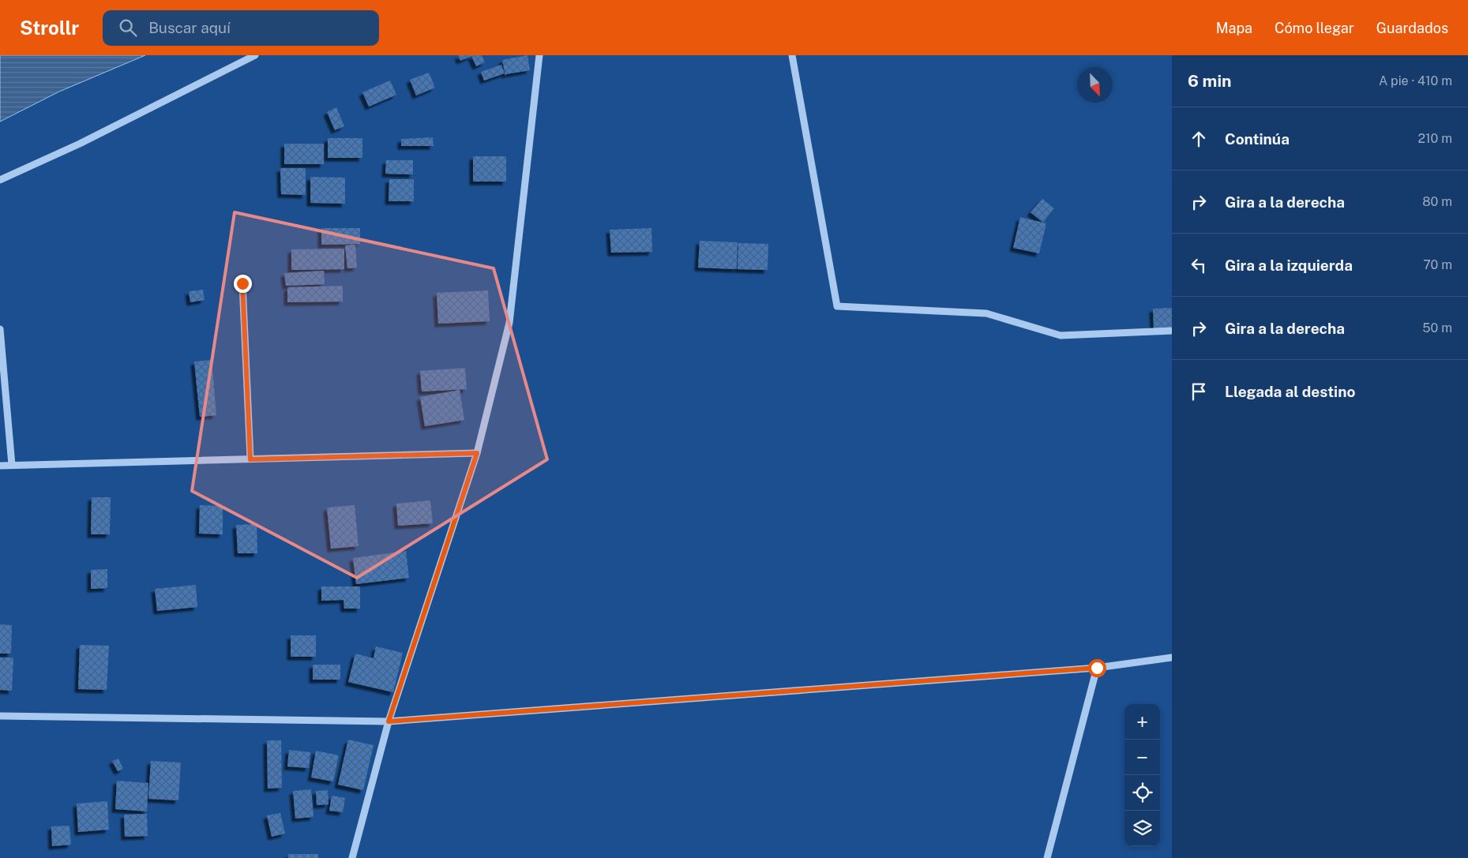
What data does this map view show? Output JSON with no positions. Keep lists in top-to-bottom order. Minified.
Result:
{"north":"bottom right","page":{"header":"Strollr","search":"Buscar aquí","nav":["Mapa","Cómo llegar","Guardados"],"heading":["6 min","A pie · 410 m"],"list":[["Continúa","210 m"],["Gira a la derecha","80 m"],["Gira a la izquierda","70 m"],["Gira a la derecha","50 m"],"Llegada al destino"],"map_buttons":["+","−"]}}
